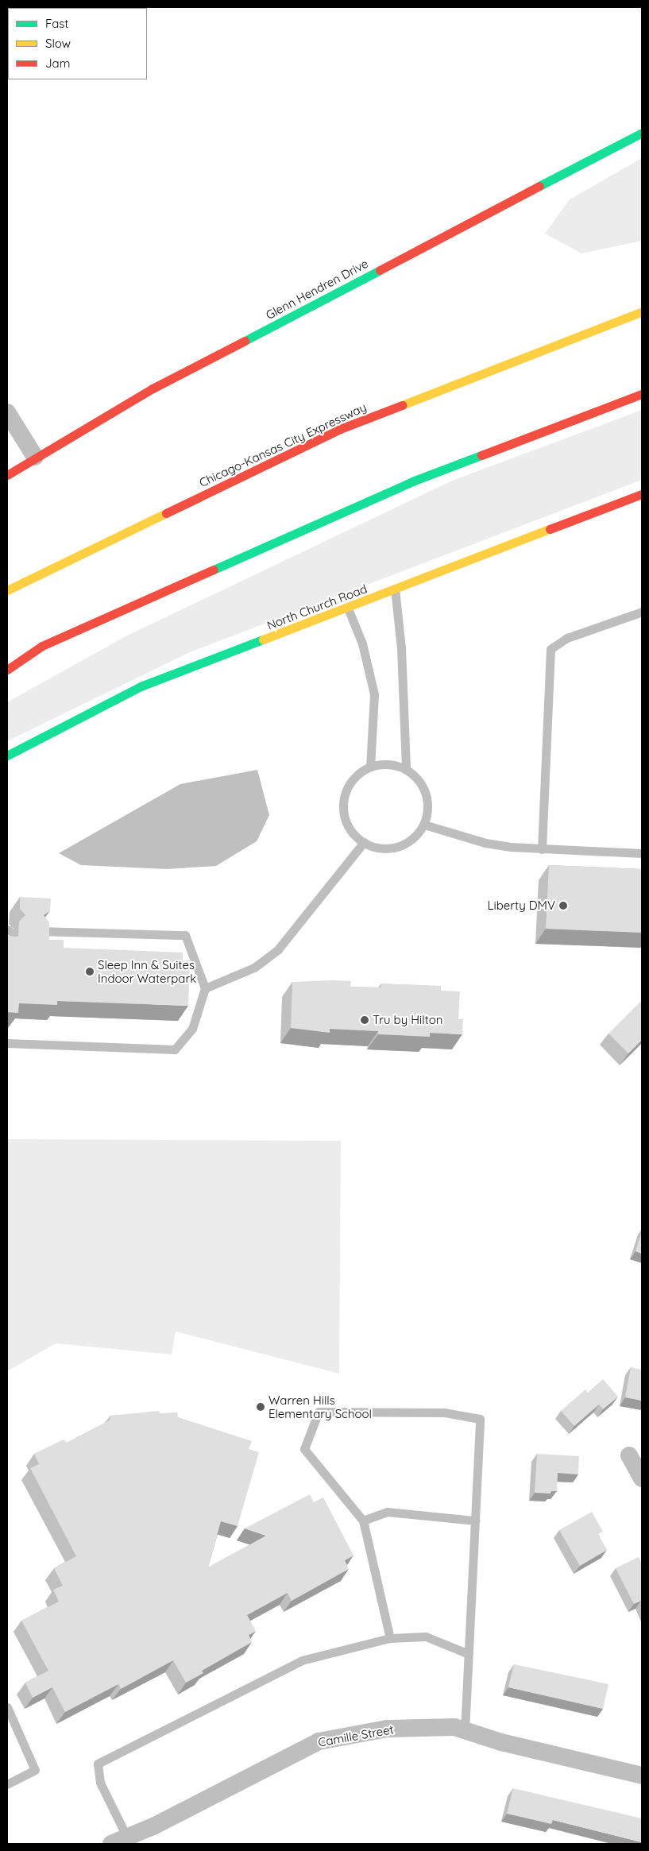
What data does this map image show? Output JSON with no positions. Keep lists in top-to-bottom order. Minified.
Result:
{"streets":{"main road":["Glenn Hendren Drive","Chicago-Kansas City Expressway","North Church Road"],"street":["Camille Street"]},"places":["Liberty DMV","Sleep Inn & Suites Indoor Waterpark","Tru by Hilton","Warren Hills Elementary School"],"legend":["Fast","Slow","Jam"]}
